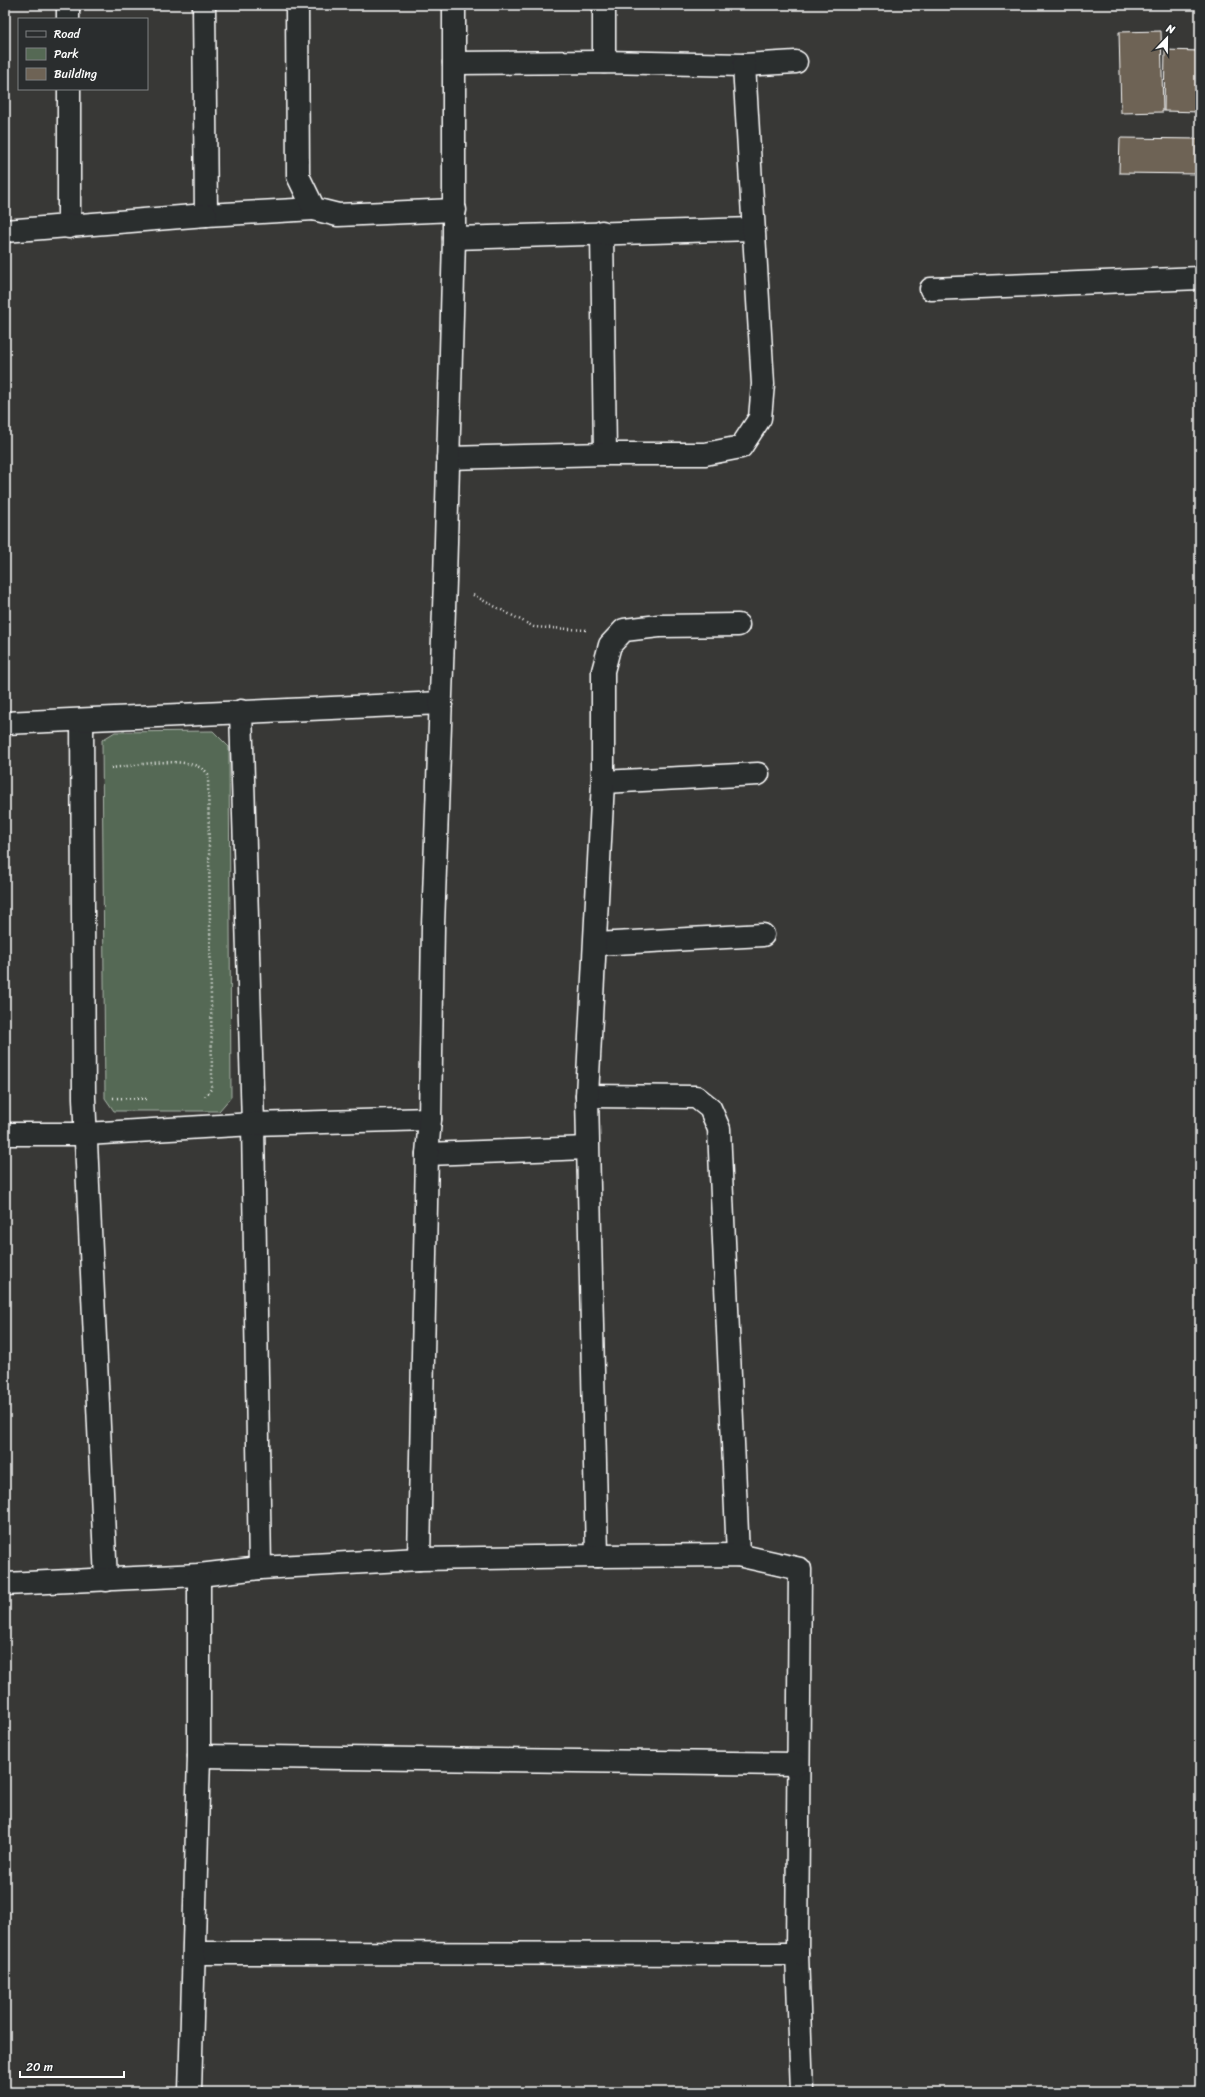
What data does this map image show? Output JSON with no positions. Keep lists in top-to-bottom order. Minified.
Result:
{"legend":["Road","Park","Building"],"scale_bar":"20 m","north":"top"}
